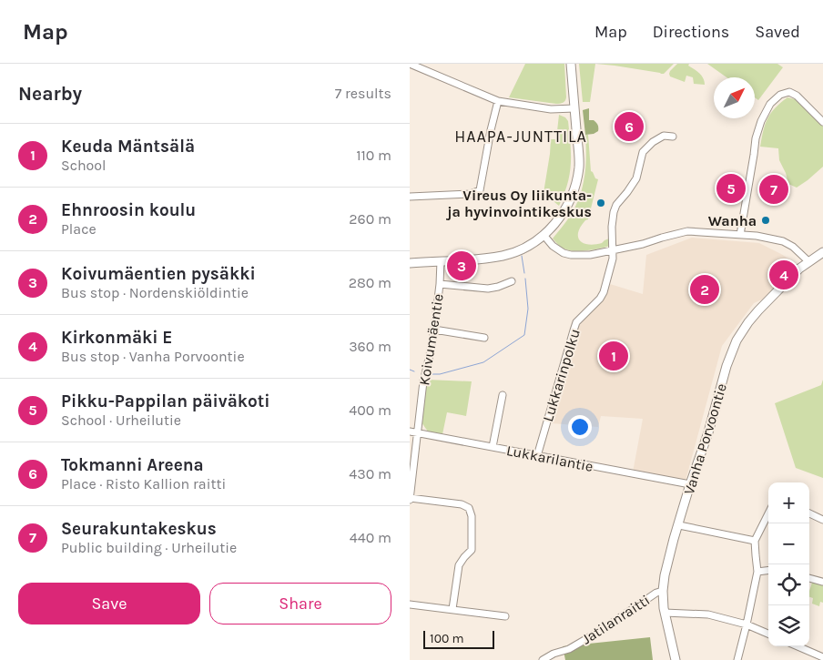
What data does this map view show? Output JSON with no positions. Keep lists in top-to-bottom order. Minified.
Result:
{"streets":{"main road":["Vanha Porvoontie"],"street":["Koivumäentie","Lukkarinpolku","Lukkarilantie","Jatilanraitti"]},"crossings":[["Koivumäentie","Lukkarilantie"],["Lukkarinpolku","Lukkarilantie"],["Vanha Porvoontie","Lukkarilantie"],["Vanha Porvoontie","Jatilanraitti"]],"districts":["HAAPA-JUNTTILA"],"places":["Vireus Oy liikunta- ja hyvinvointikeskus","Wanha"],"scale_bar":"100 m","north":"top right","page":{"header":"Map","nav":["Map","Directions","Saved"],"heading":["Nearby","7 results"],"pins":["6","5","7","3","4","2","1"],"list":[{"mark":"1","name":"Keuda Mäntsälä","note":"School","value":"110 m"},{"mark":"2","name":"Ehnroosin koulu","note":"Place","value":"260 m"},{"mark":"3","name":"Koivumäentien pysäkki","note":"Bus stop · Nordenskiöldintie","value":"280 m"},{"mark":"4","name":"Kirkonmäki E","note":"Bus stop · Vanha Porvoontie","value":"360 m"},{"mark":"5","name":"Pikku-Pappilan päiväkoti","note":"School · Urheilutie","value":"400 m"},{"mark":"6","name":"Tokmanni Areena","note":"Place · Risto Kallion raitti","value":"430 m"},{"mark":"7","name":"Seurakuntakeskus","note":"Public building · Urheilutie","value":"440 m"}],"map_buttons":["+","−"],"buttons":["Save","Share"],"scale":"100 m"}}
